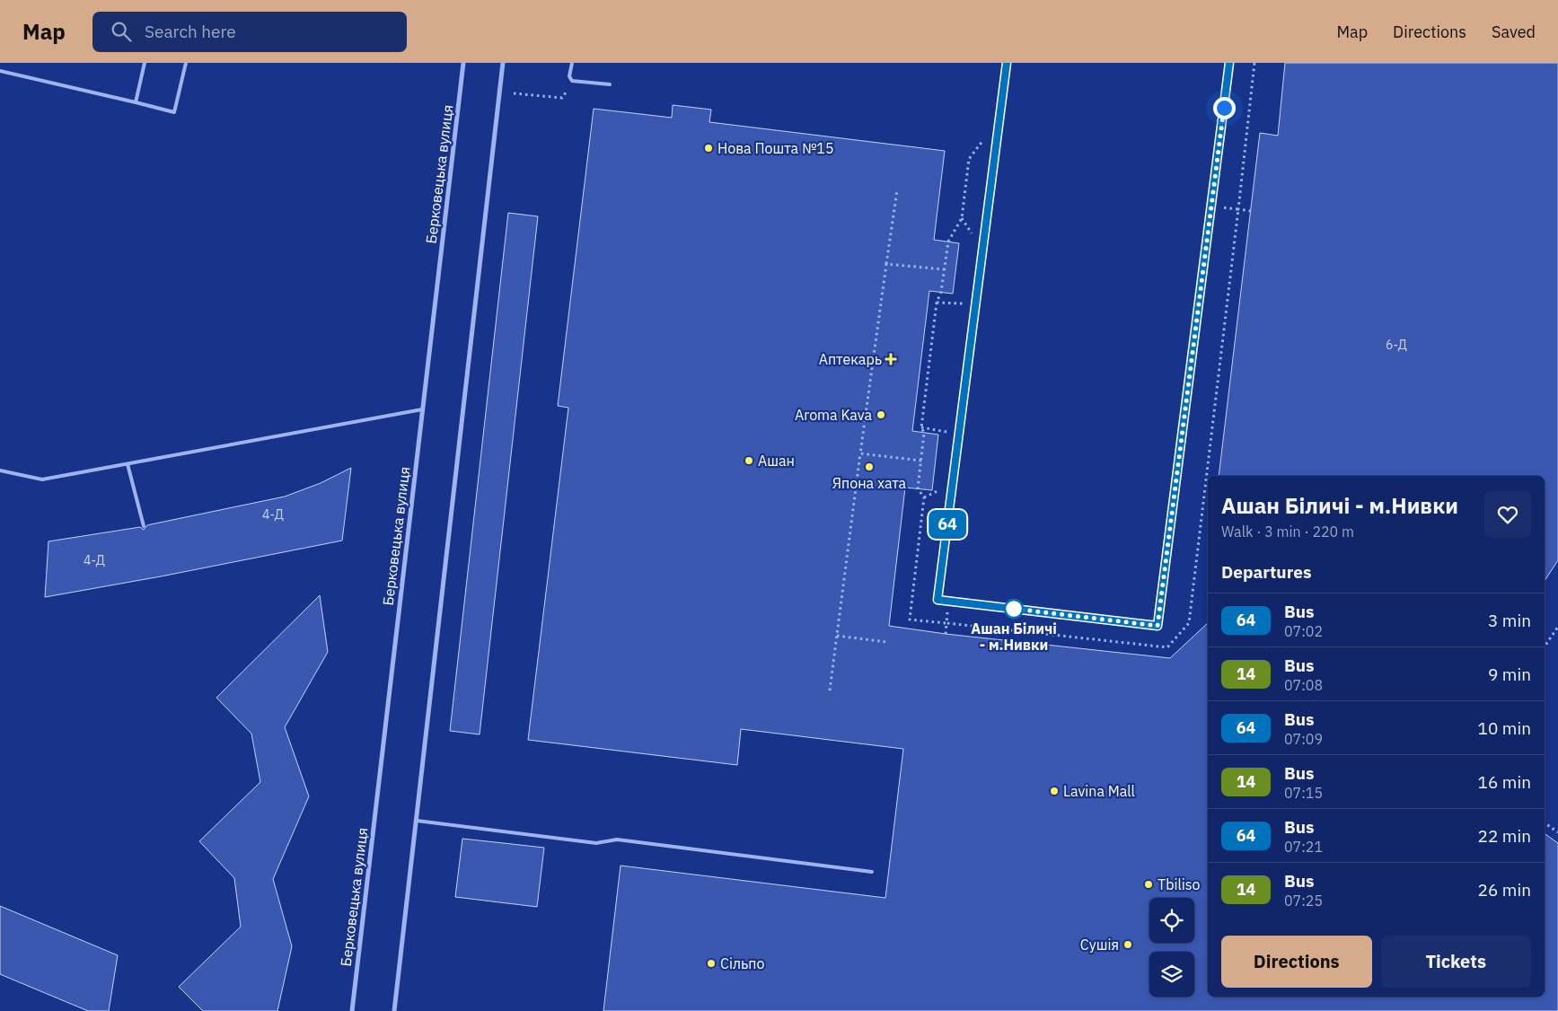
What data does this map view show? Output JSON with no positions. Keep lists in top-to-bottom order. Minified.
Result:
{"streets":{"street":["Берковецька вулиця"]},"places":{"other":["Нова Пошта №15","Aroma Kava","Ашан","Япона хата","Ашан Біличі - м.Нивки","Lavina Mall","Tbiliso","Сушія","Сільпо"],"health":["Аптекарь"]},"lines":["bus line 64"],"house_numbers":["6-Д","4-Д","4-Д"],"page":{"header":"Map","search":"Search here","nav":["Map","Directions","Saved"],"on_map":"64","heading":[["Ашан Біличі - м.Нивки","Walk · 3 min · 220 m"],"Departures"],"list":[{"mark":"64","name":"Bus","note":"07:02","value":"3 min"},{"mark":"14","name":"Bus","note":"07:08","value":"9 min"},{"mark":"64","name":"Bus","note":"07:09","value":"10 min"},{"mark":"14","name":"Bus","note":"07:15","value":"16 min"},{"mark":"64","name":"Bus","note":"07:21","value":"22 min"},{"mark":"14","name":"Bus","note":"07:25","value":"26 min"}],"buttons":["Directions","Tickets"]}}
